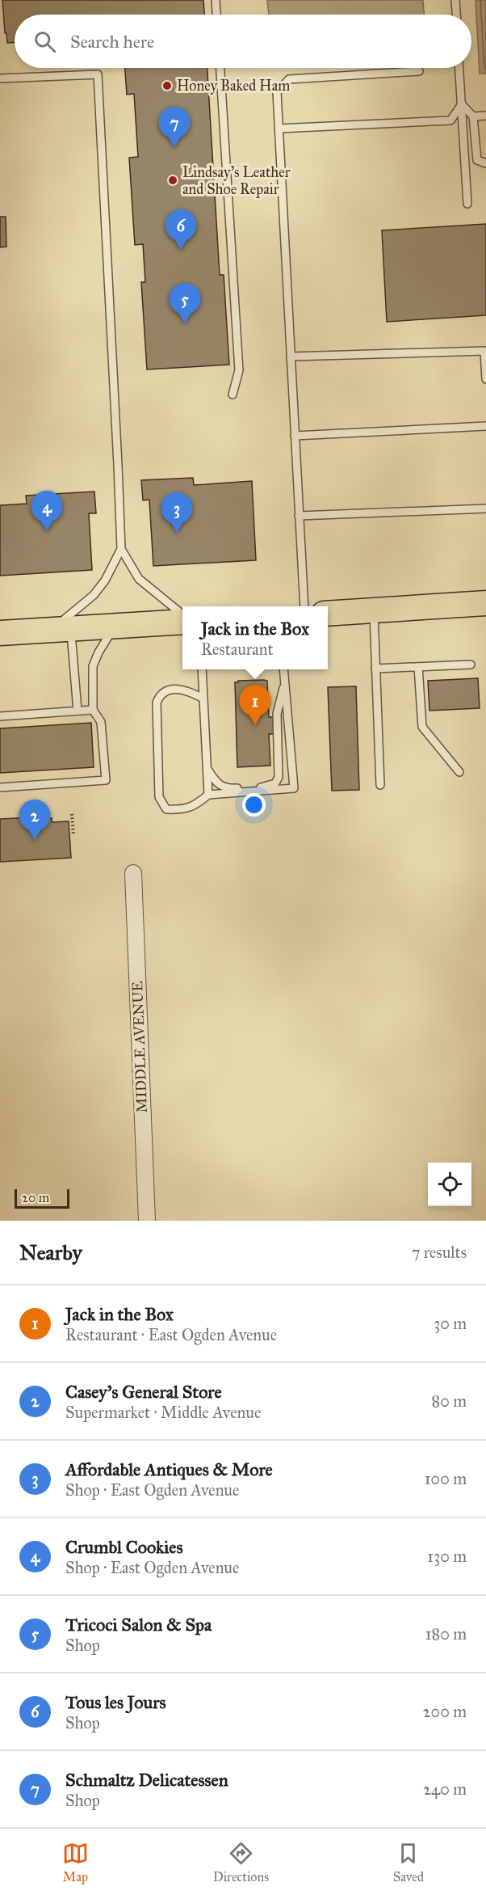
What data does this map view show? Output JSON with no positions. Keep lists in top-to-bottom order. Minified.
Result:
{"streets":{"street":["MIDDLE AVENUE"]},"places":["Honey Baked Ham","Lindsay's Leather and Shoe Repair"],"scale_bar":"20 m","page":{"search":"Search here","pins":["7","6","5","4","3","1","2"],"popup":["Jack in the Box","Restaurant"],"scale":"20 m","heading":["Nearby","7 results"],"list":[{"mark":"1","name":"Jack in the Box","note":"Restaurant · East Ogden Avenue","value":"30 m"},{"mark":"2","name":"Casey's General Store","note":"Supermarket · Middle Avenue","value":"80 m"},{"mark":"3","name":"Affordable Antiques & More","note":"Shop · East Ogden Avenue","value":"100 m"},{"mark":"4","name":"Crumbl Cookies","note":"Shop · East Ogden Avenue","value":"130 m"},{"mark":"5","name":"Tricoci Salon & Spa","note":"Shop","value":"180 m"},{"mark":"6","name":"Tous les Jours","note":"Shop","value":"200 m"},{"mark":"7","name":"Schmaltz Delicatessen","note":"Shop","value":"240 m"}],"nav":["Map","Directions","Saved"]}}
